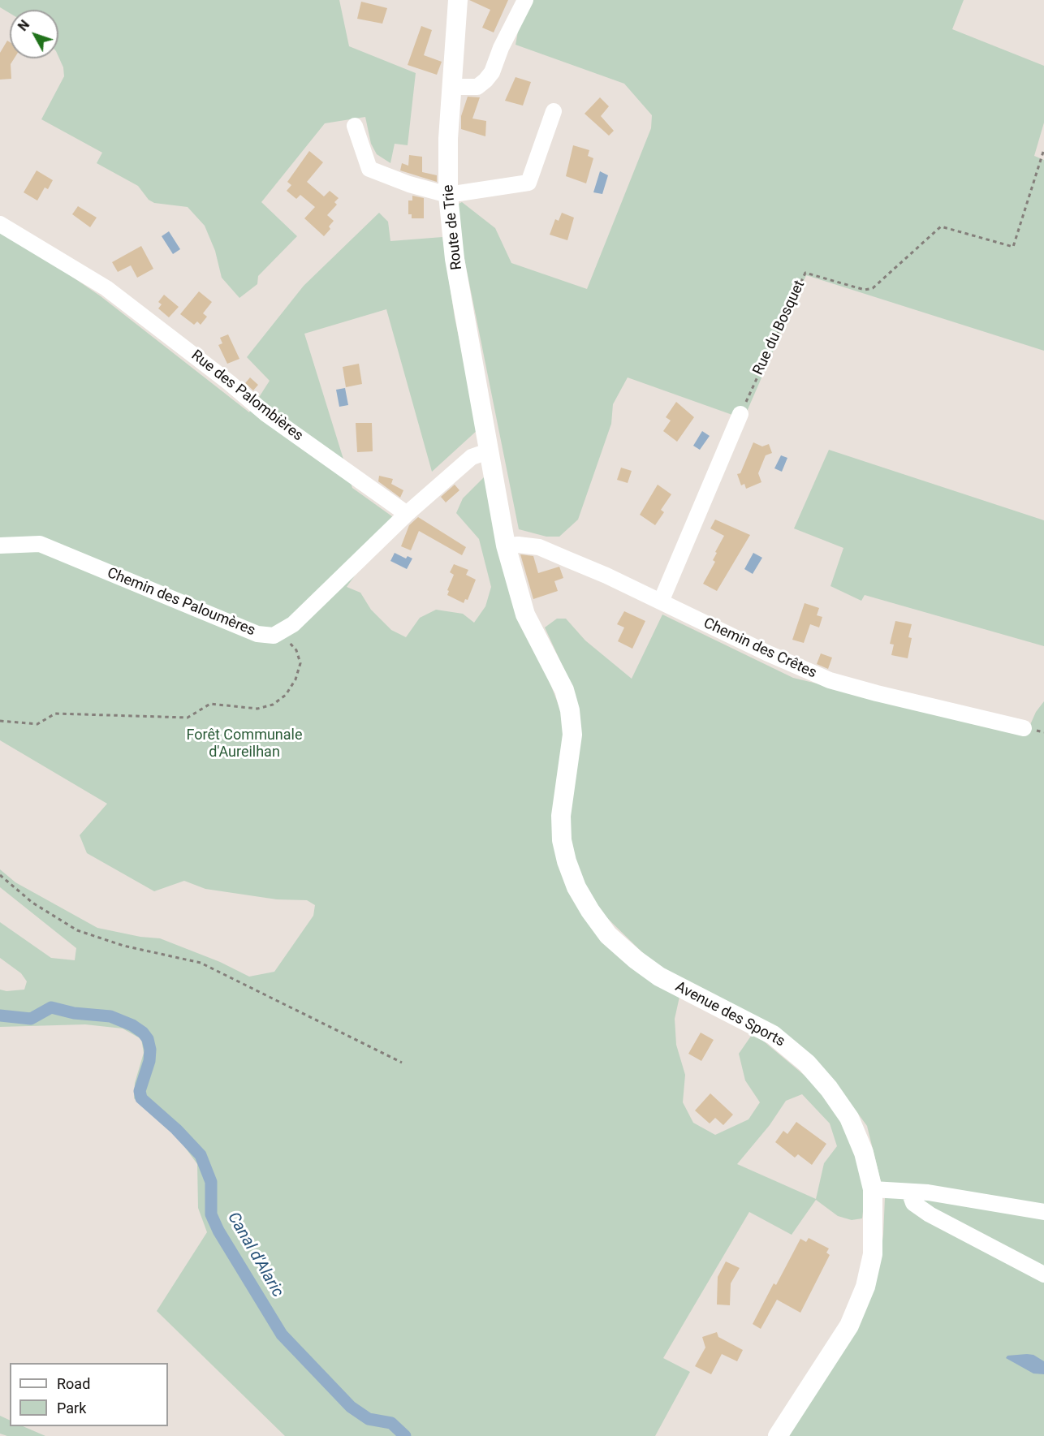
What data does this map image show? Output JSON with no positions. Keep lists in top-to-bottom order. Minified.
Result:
{"streets":{"main road":["Route de Trie","Avenue des Sports"],"street":["Rue des Palombières","Chemin des Paloumères","Chemin des Crêtes"],"path":["Rue du Bosquet"]},"crossings":[["Route de Trie","Chemin des Crêtes"],["Route de Trie","Avenue des Sports"],["Chemin des Crêtes","Avenue des Sports"]],"water":["Canal d'Alaric"],"parks":["Forêt Communale d'Aureilhan"],"legend":["Road","Park"],"north":"top left"}
